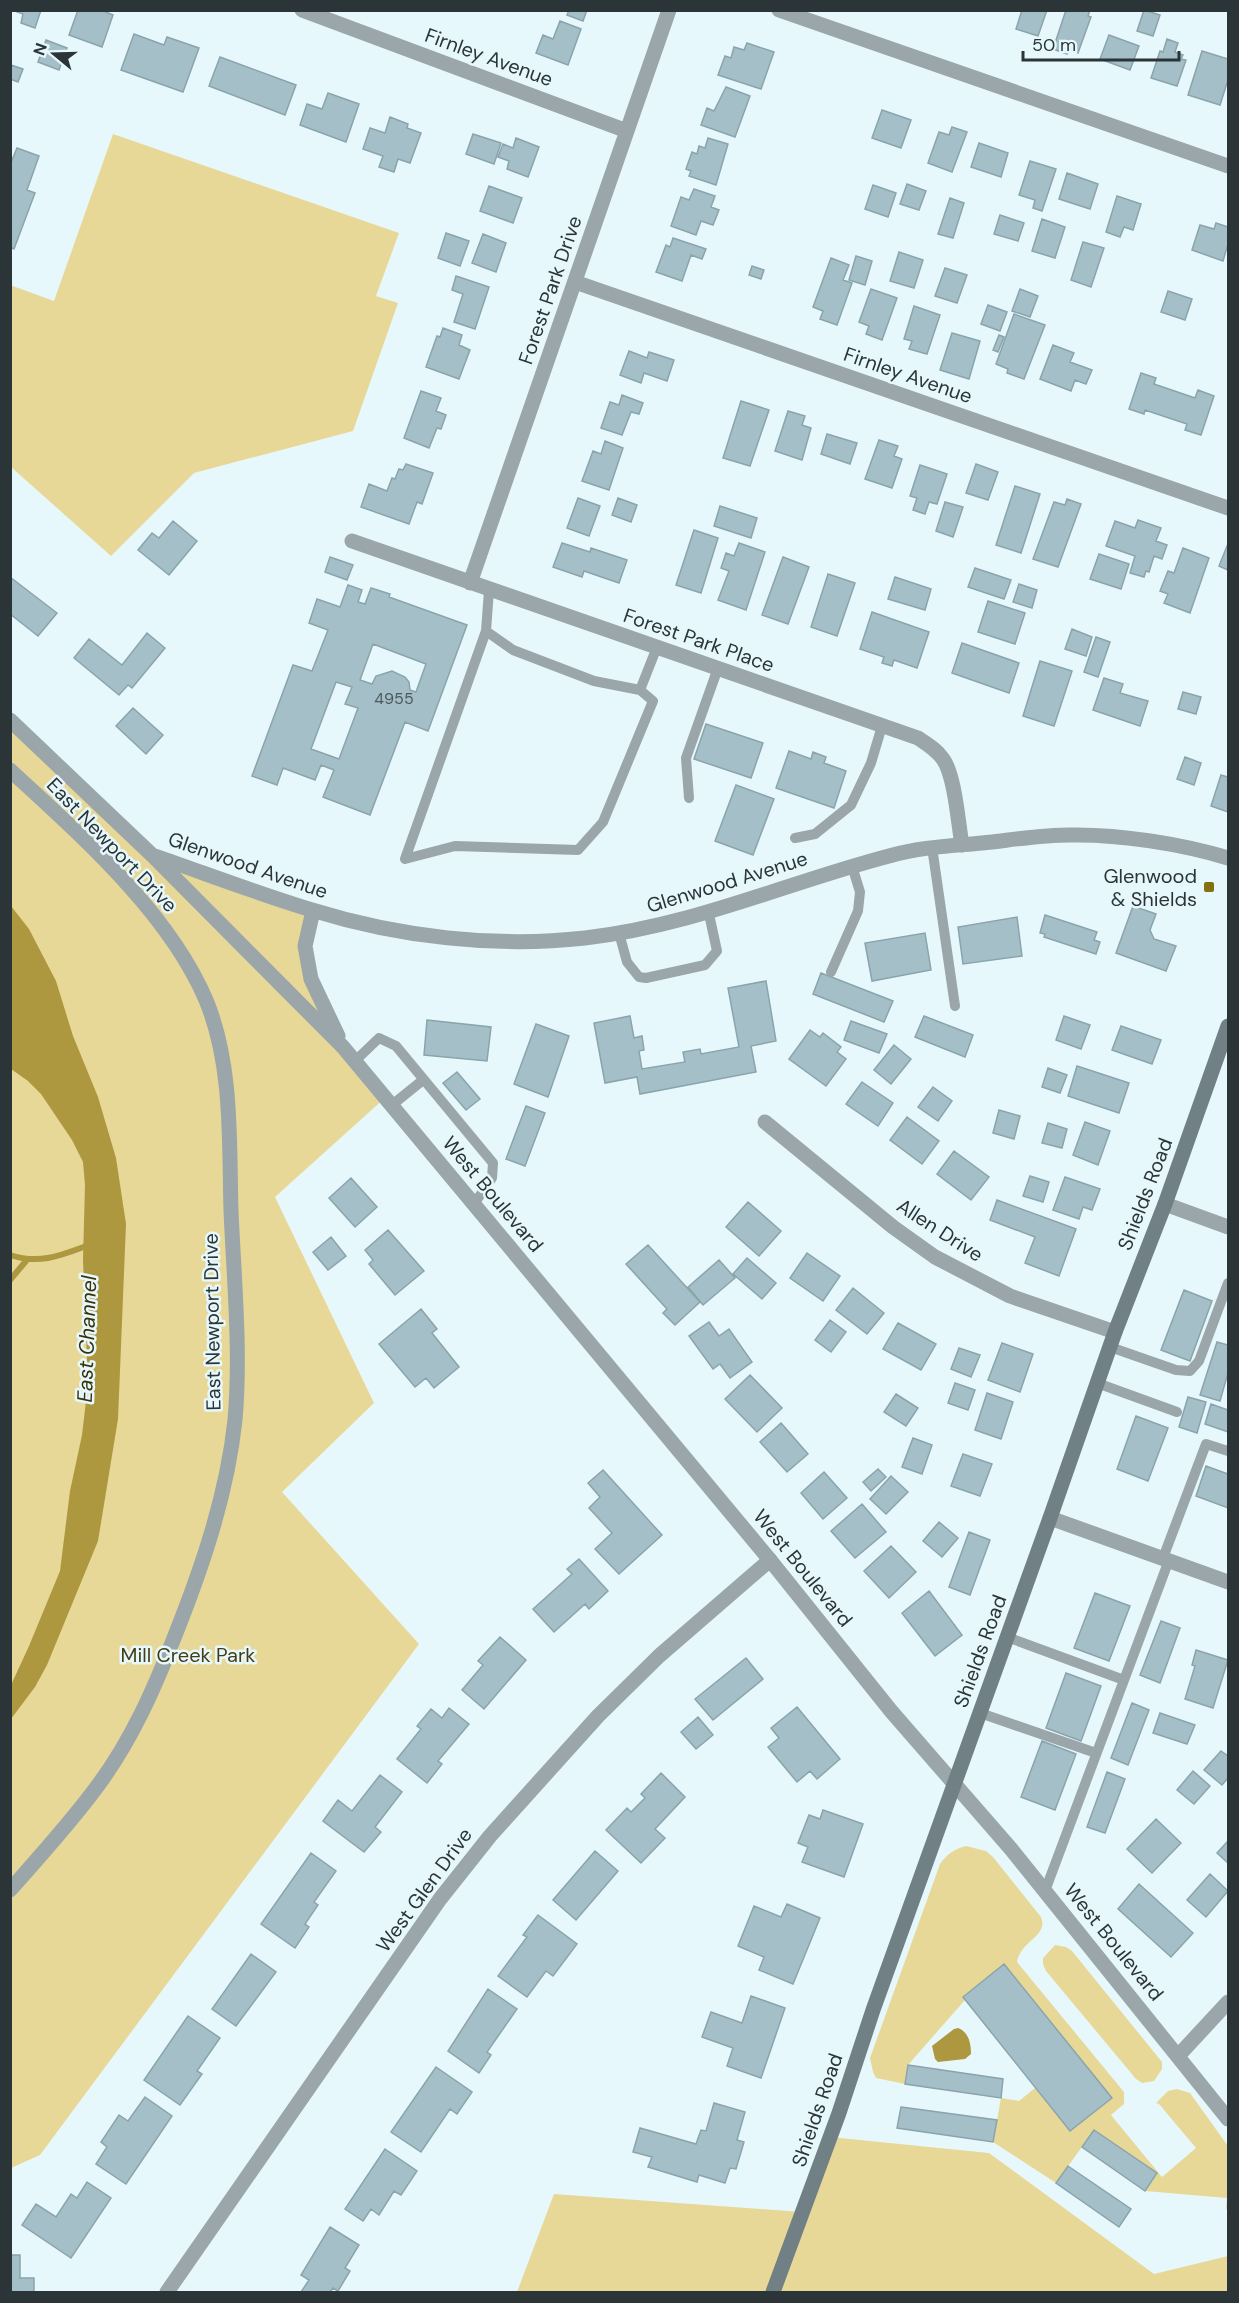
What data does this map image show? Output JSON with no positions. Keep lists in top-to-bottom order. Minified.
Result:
{"streets":{"main road":["Shields Road"],"street":["Firnley Avenue","Forest Park Drive","Forest Park Place","East Newport Drive","Glenwood Avenue","West Boulevard","Allen Drive","West Glen Drive"]},"crossings":[["Firnley Avenue","Forest Park Drive"],["Forest Park Drive","Forest Park Place"],["Forest Park Place","Glenwood Avenue"],["Glenwood Avenue","West Boulevard"],["West Boulevard","Shields Road"],["West Boulevard","West Glen Drive"],["Shields Road","Allen Drive"]],"water":["East Channel"],"parks":["Mill Creek Park"],"places":{"transit":["Glenwood & Shields"]},"house_numbers":["4955"],"scale_bar":"50 m","north":"left"}
